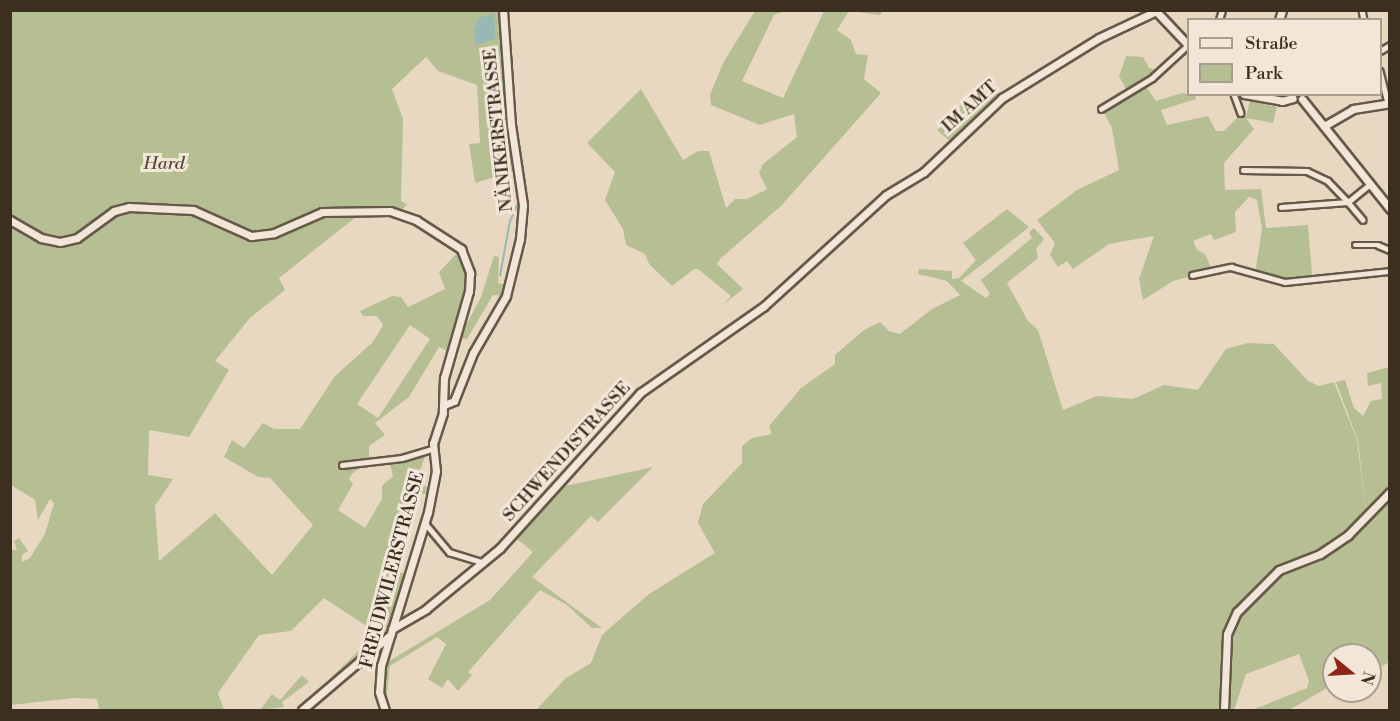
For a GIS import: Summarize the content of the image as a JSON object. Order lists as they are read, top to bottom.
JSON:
{
  "streets": {
    "street": [
      "IM AMT",
      "NÄNIKERSTRASSE",
      "SCHWENDISTRASSE",
      "FREUDWILERSTRASSE"
    ]
  },
  "crossings": [
    ["IM AMT", "SCHWENDISTRASSE"],
    ["NÄNIKERSTRASSE", "FREUDWILERSTRASSE"],
    ["SCHWENDISTRASSE", "FREUDWILERSTRASSE"]
  ],
  "parks": ["Hard"],
  "legend": ["Straße", "Park"],
  "north": "right"
}
